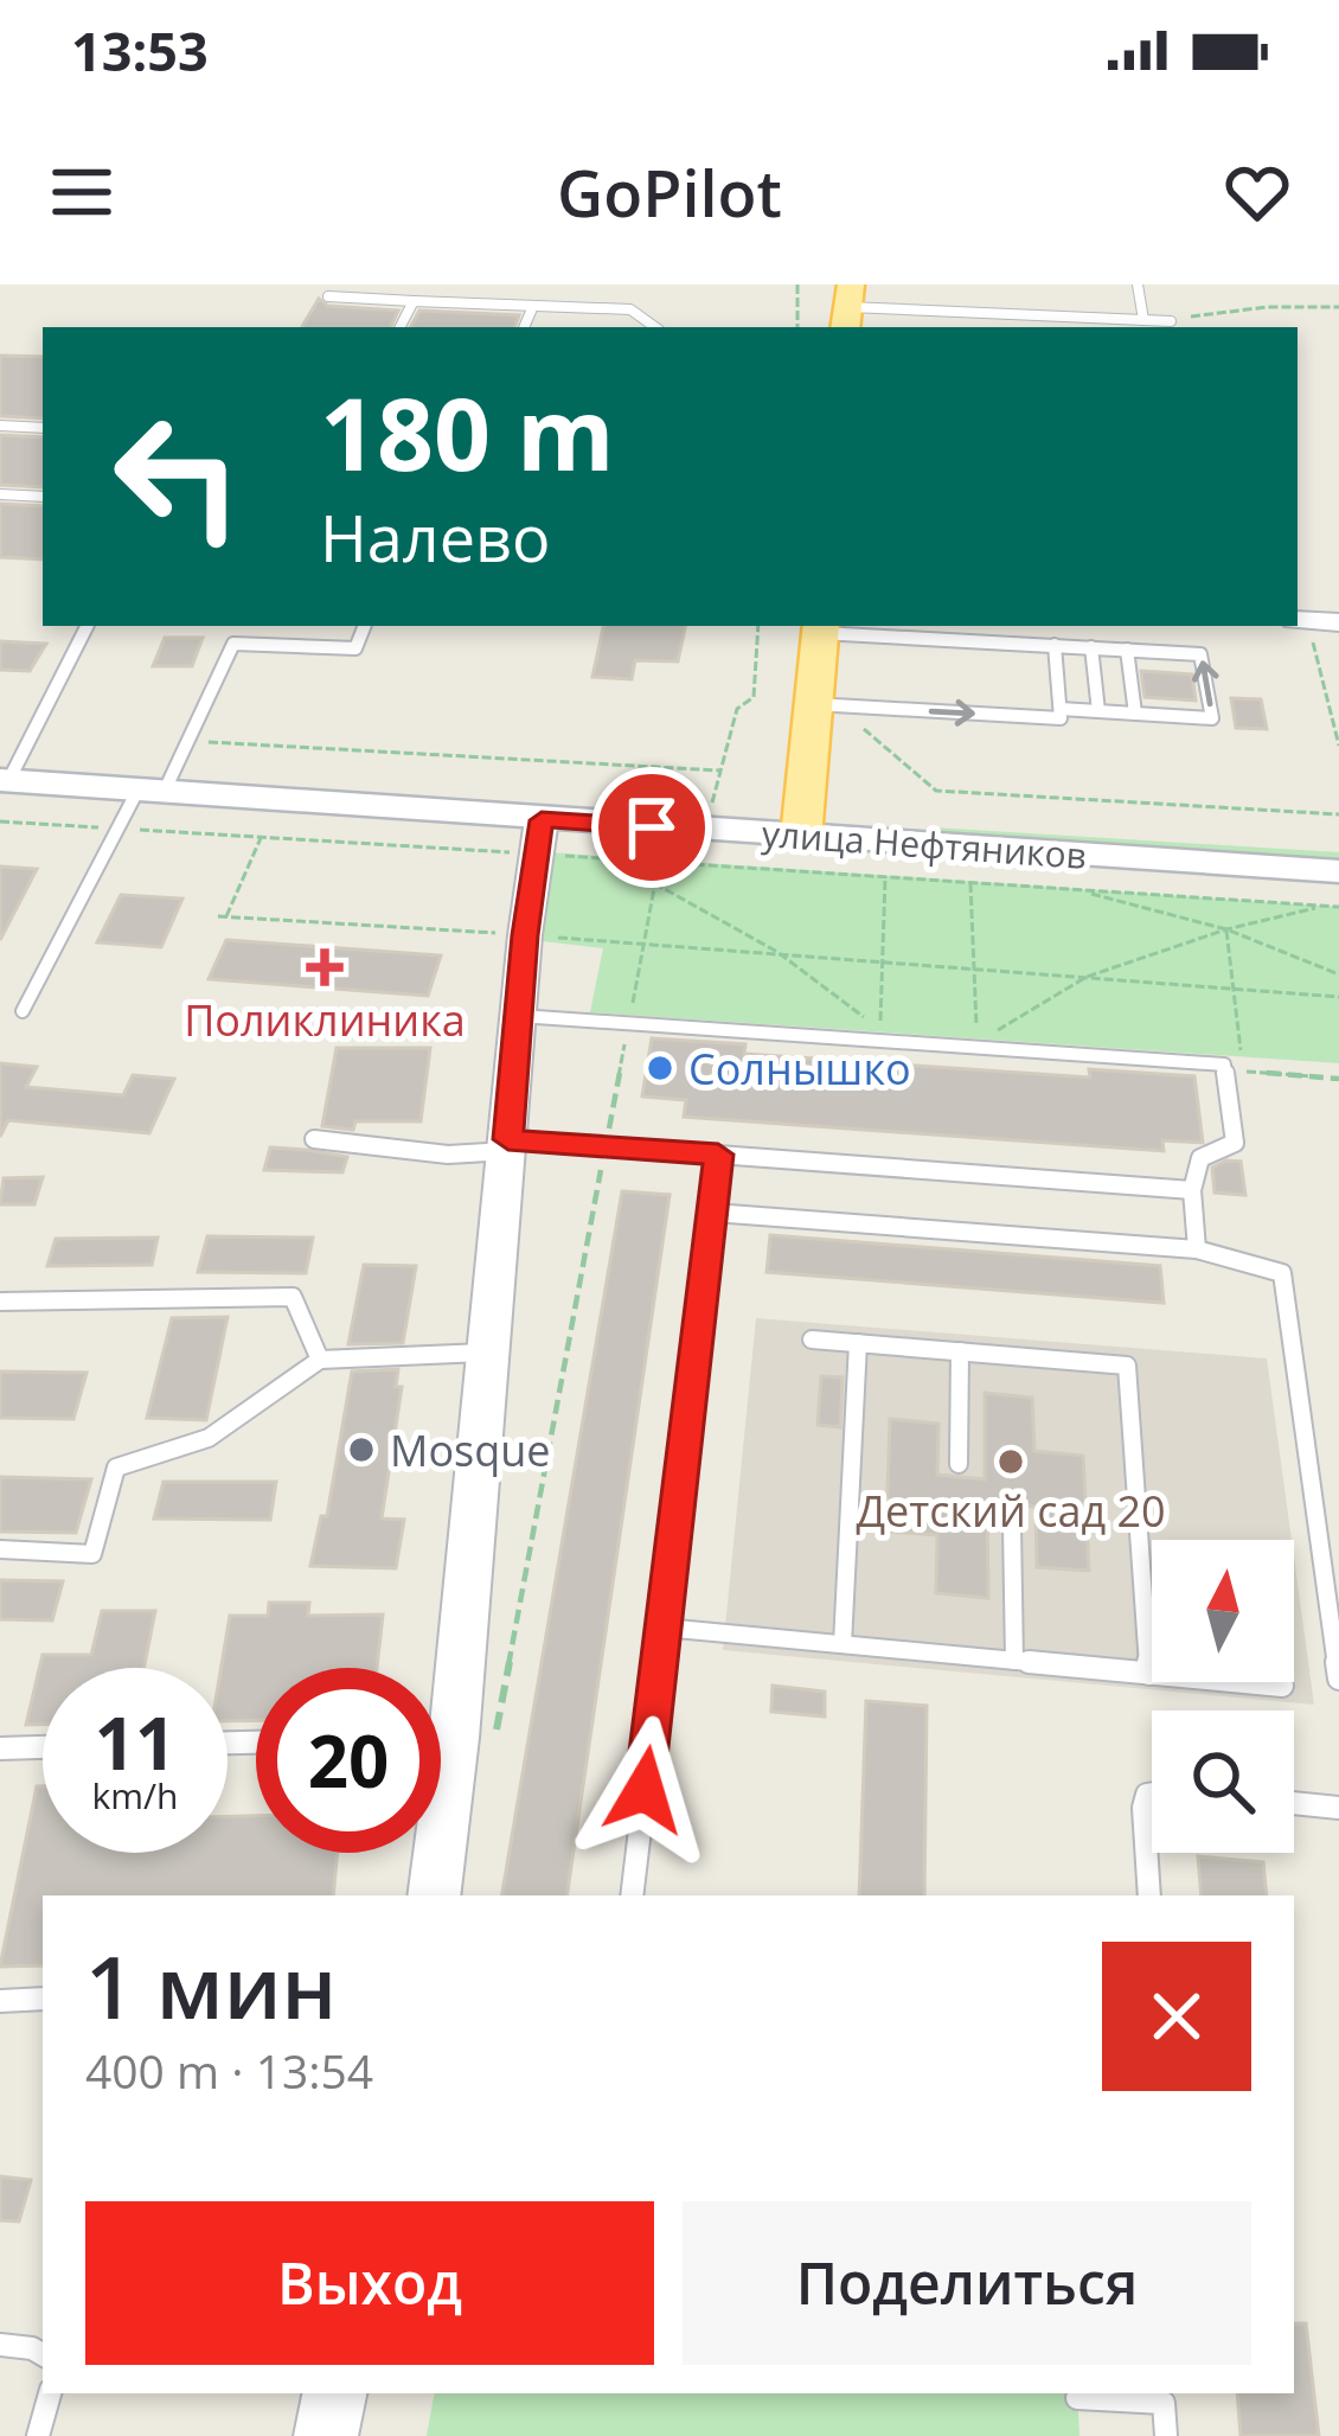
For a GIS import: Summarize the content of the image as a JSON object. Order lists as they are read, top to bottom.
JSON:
{
  "streets": {
    "main road": ["улица Нефтяников"]
  },
  "places": {
    "health": ["Поликлиника"],
    "other": ["Солнышко", "Mosque", "Детский сад 20"]
  },
  "north": "top",
  "page": {
    "status": "13:53",
    "header": "GoPilot",
    "turn": ["180 m", "Налево"],
    "speed": "11 km/h",
    "limit": "20",
    "heading": ["1 мин", "400 m · 13:54"],
    "buttons": ["Выход", "Поделиться"]
  }
}
